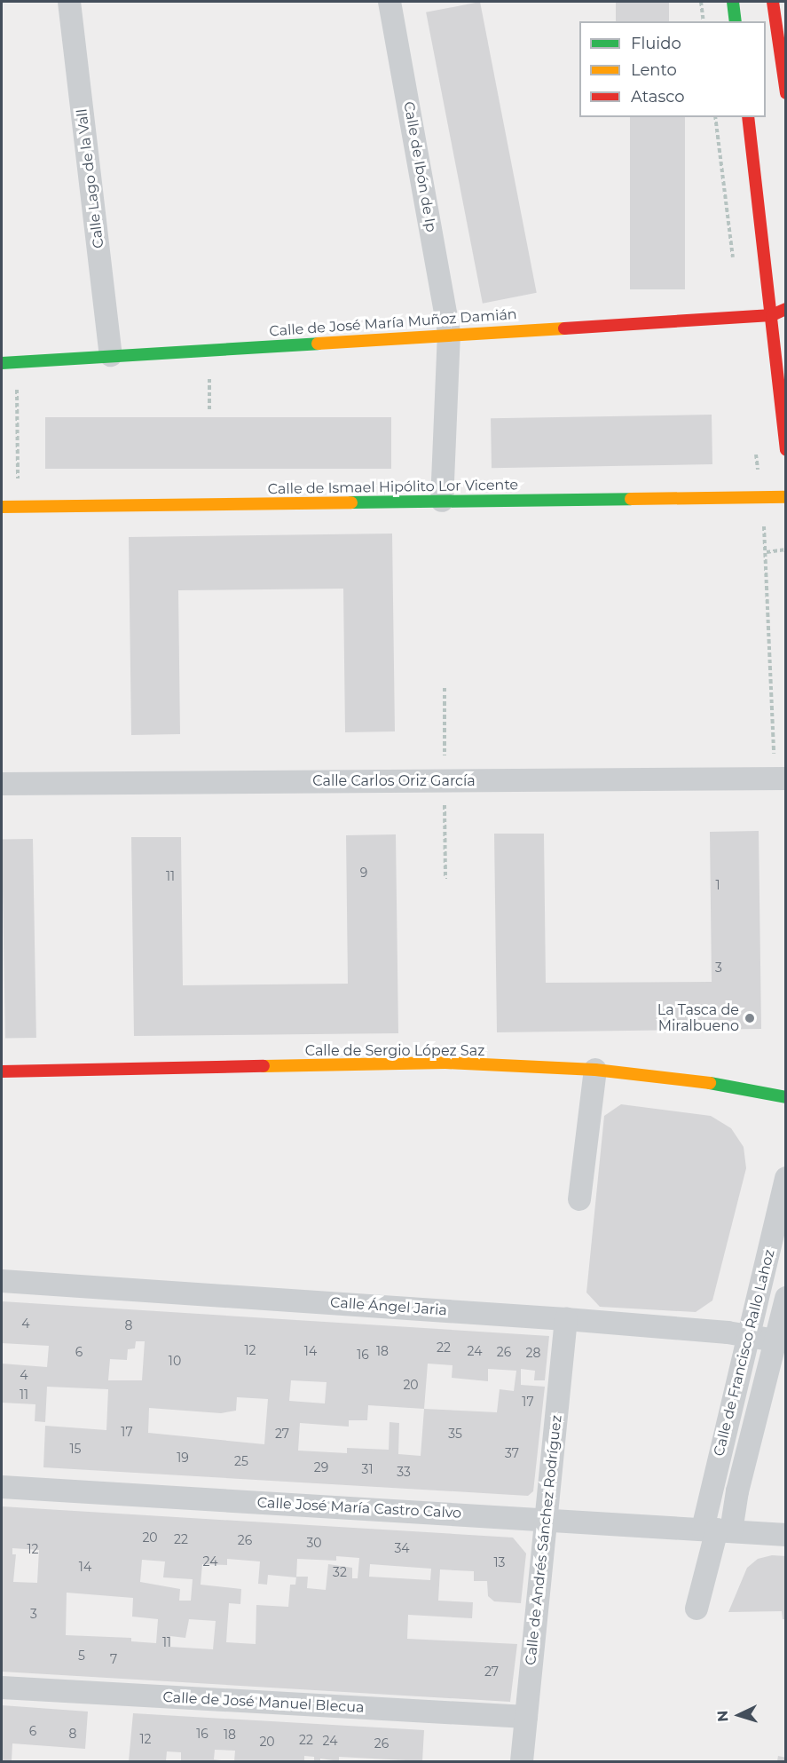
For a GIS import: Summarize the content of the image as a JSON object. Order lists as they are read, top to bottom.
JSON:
{
  "streets": {
    "street": [
      "Calle de Ibón de Ip",
      "Calle Lago de la Vall",
      "Calle de José María Muñoz Damián",
      "Calle de Ismael Hipólito Lor Vicente",
      "Calle Carlos Oriz García",
      "Calle de Sergio López Saz",
      "Calle Ángel Jaria",
      "Calle de Francisco Rallo Lahoz",
      "Calle José María Castro Calvo",
      "Calle de Andrés Sánchez Rodríguez",
      "Calle de José Manuel Blecua"
    ]
  },
  "crossings": [
    ["Calle de Ibón de Ip", "Calle de José María Muñoz Damián"],
    ["Calle de Ibón de Ip", "Calle de Ismael Hipólito Lor Vicente"],
    ["Calle Lago de la Vall", "Calle de José María Muñoz Damián"],
    ["Calle Ángel Jaria", "Calle de Francisco Rallo Lahoz"],
    ["Calle Ángel Jaria", "Calle de Andrés Sánchez Rodríguez"],
    ["Calle de Francisco Rallo Lahoz", "Calle José María Castro Calvo"],
    ["Calle José María Castro Calvo", "Calle de Andrés Sánchez Rodríguez"],
    ["Calle de Andrés Sánchez Rodríguez", "Calle de José Manuel Blecua"]
  ],
  "places": ["La Tasca de Miralbueno"],
  "house_numbers": [
    "9",
    "11",
    "1",
    "3",
    "4",
    "8",
    "22",
    "12",
    "14",
    "18",
    "24",
    "6",
    "26",
    "28",
    "16",
    "10",
    "4",
    "20",
    "11",
    "17",
    "17",
    "27",
    "35",
    "15",
    "37",
    "19",
    "25",
    "29",
    "31",
    "33",
    "20",
    "22",
    "26",
    "30",
    "34",
    "12",
    "24",
    "13",
    "14",
    "32",
    "3",
    "11",
    "5",
    "7",
    "27",
    "6",
    "8",
    "16",
    "18",
    "12",
    "22",
    "24",
    "20",
    "26"
  ],
  "legend": ["Fluido", "Lento", "Atasco"],
  "north": "left"
}
